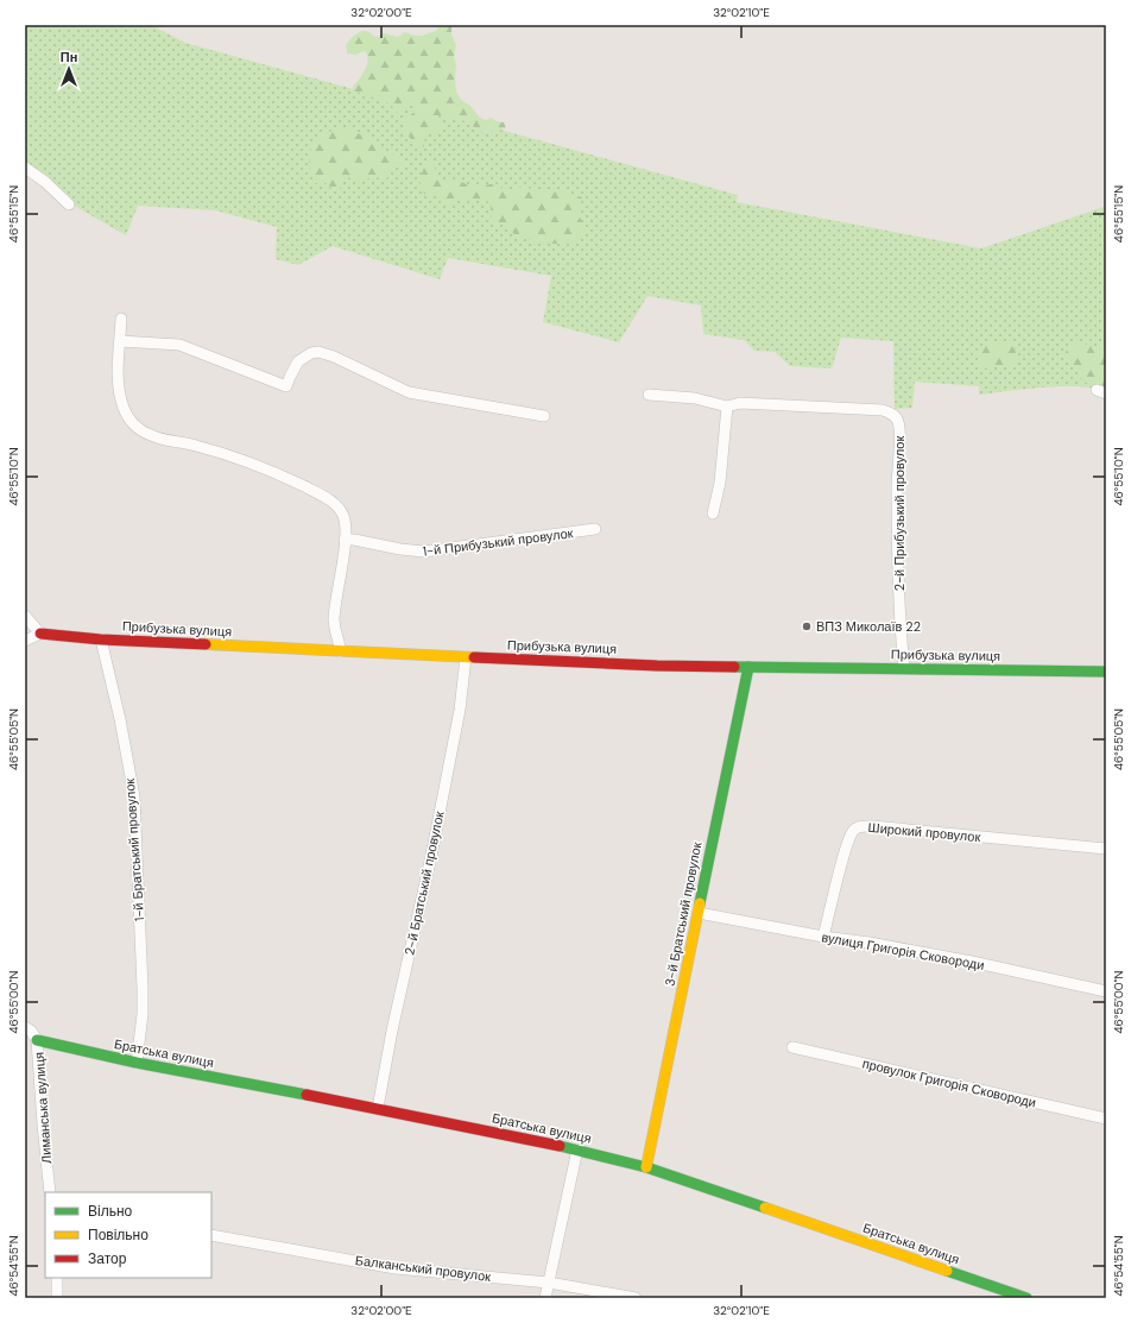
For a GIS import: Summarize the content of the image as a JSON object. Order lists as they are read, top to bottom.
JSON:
{
  "streets": {
    "street": [
      "2-й Прибузький провулок",
      "1-й Прибузький провулок",
      "Прибузька вулиця",
      "Широкий провулок",
      "1-й Братський провулок",
      "2-й Братський провулок",
      "3-й Братський провулок",
      "вулиця Григорія Сковороди",
      "Братська вулиця",
      "провулок Григорія Сковороди",
      "Лиманська вулиця",
      "Балканський провулок"
    ]
  },
  "crossings": [
    ["2-й Прибузький провулок", "Прибузька вулиця"],
    ["Прибузька вулиця", "1-й Братський провулок"],
    ["Прибузька вулиця", "2-й Братський провулок"],
    ["Прибузька вулиця", "3-й Братський провулок"],
    ["Широкий провулок", "вулиця Григорія Сковороди"],
    ["1-й Братський провулок", "Братська вулиця"],
    ["2-й Братський провулок", "Братська вулиця"],
    ["3-й Братський провулок", "вулиця Григорія Сковороди"],
    ["3-й Братський провулок", "Братська вулиця"],
    ["Братська вулиця", "Лиманська вулиця"]
  ],
  "places": ["ВПЗ Миколаїв 22"],
  "legend": ["Вільно", "Повільно", "Затор"],
  "north": "top",
  "coordinates": [
    "32°02'00\"E",
    "32°02'10\"E",
    "46°55'15\"N",
    "46°55'10\"N",
    "46°55'05\"N",
    "46°55'00\"N",
    "46°54'55\"N"
  ]
}
